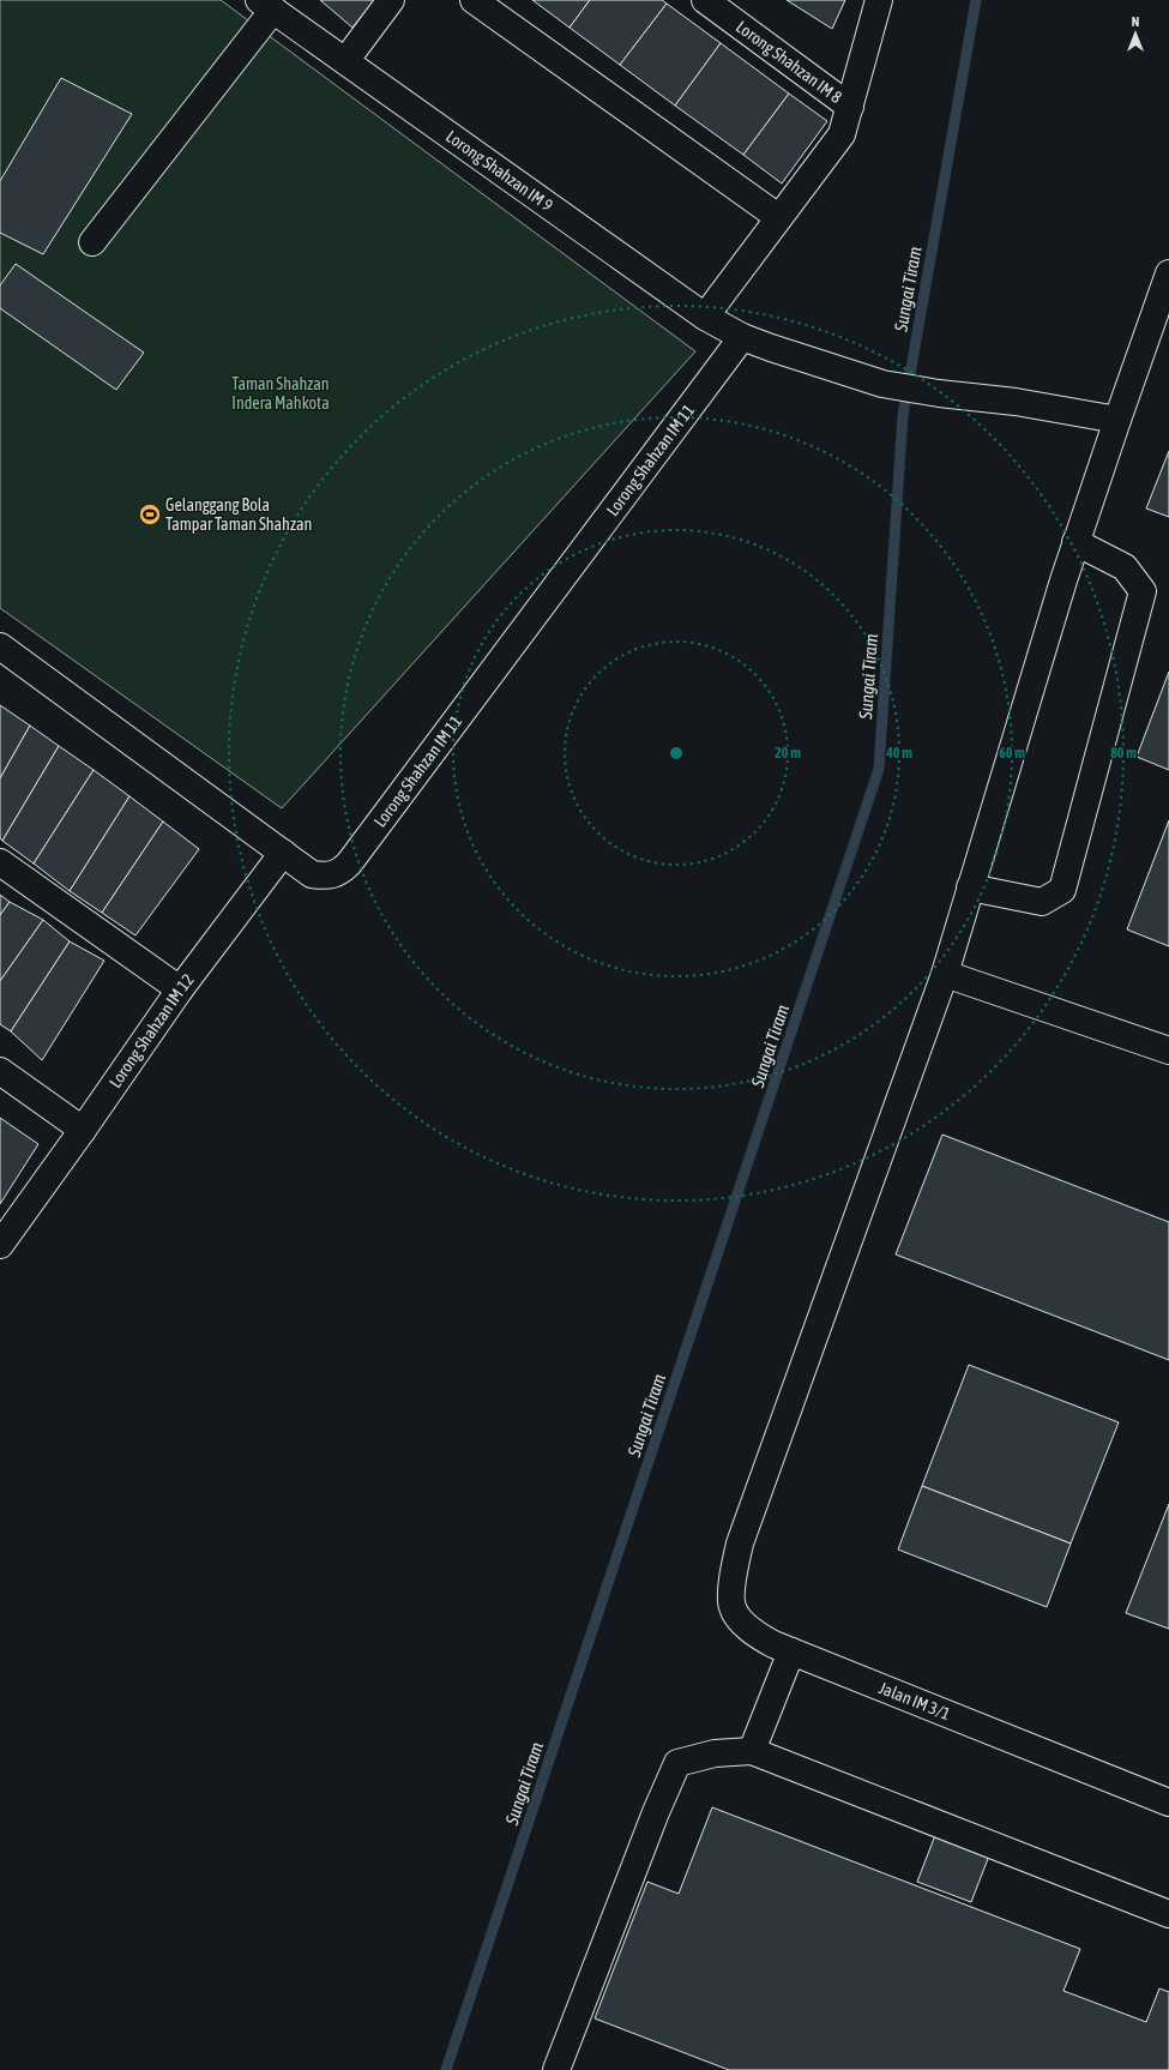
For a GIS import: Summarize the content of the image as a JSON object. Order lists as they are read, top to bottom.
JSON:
{
  "streets": {
    "street": [
      "Lorong Shahzan IM 8",
      "Lorong Shahzan IM 9",
      "Lorong Shahzan IM 11",
      "Lorong Shahzan IM 12",
      "Jalan IM 3/1"
    ]
  },
  "crossings": [
    ["Lorong Shahzan IM 9", "Lorong Shahzan IM 11"],
    ["Lorong Shahzan IM 9", "Jalan IM 3/1"],
    ["Lorong Shahzan IM 11", "Lorong Shahzan IM 12"]
  ],
  "water": ["Sungai Tiram"],
  "parks": ["Taman Shahzan Indera Mahkota"],
  "places": {
    "sports": ["Gelanggang Bola Tampar Taman Shahzan"]
  },
  "north": "top",
  "rings": [
    "20 m",
    "40 m",
    "60 m",
    "80 m"
  ]
}
